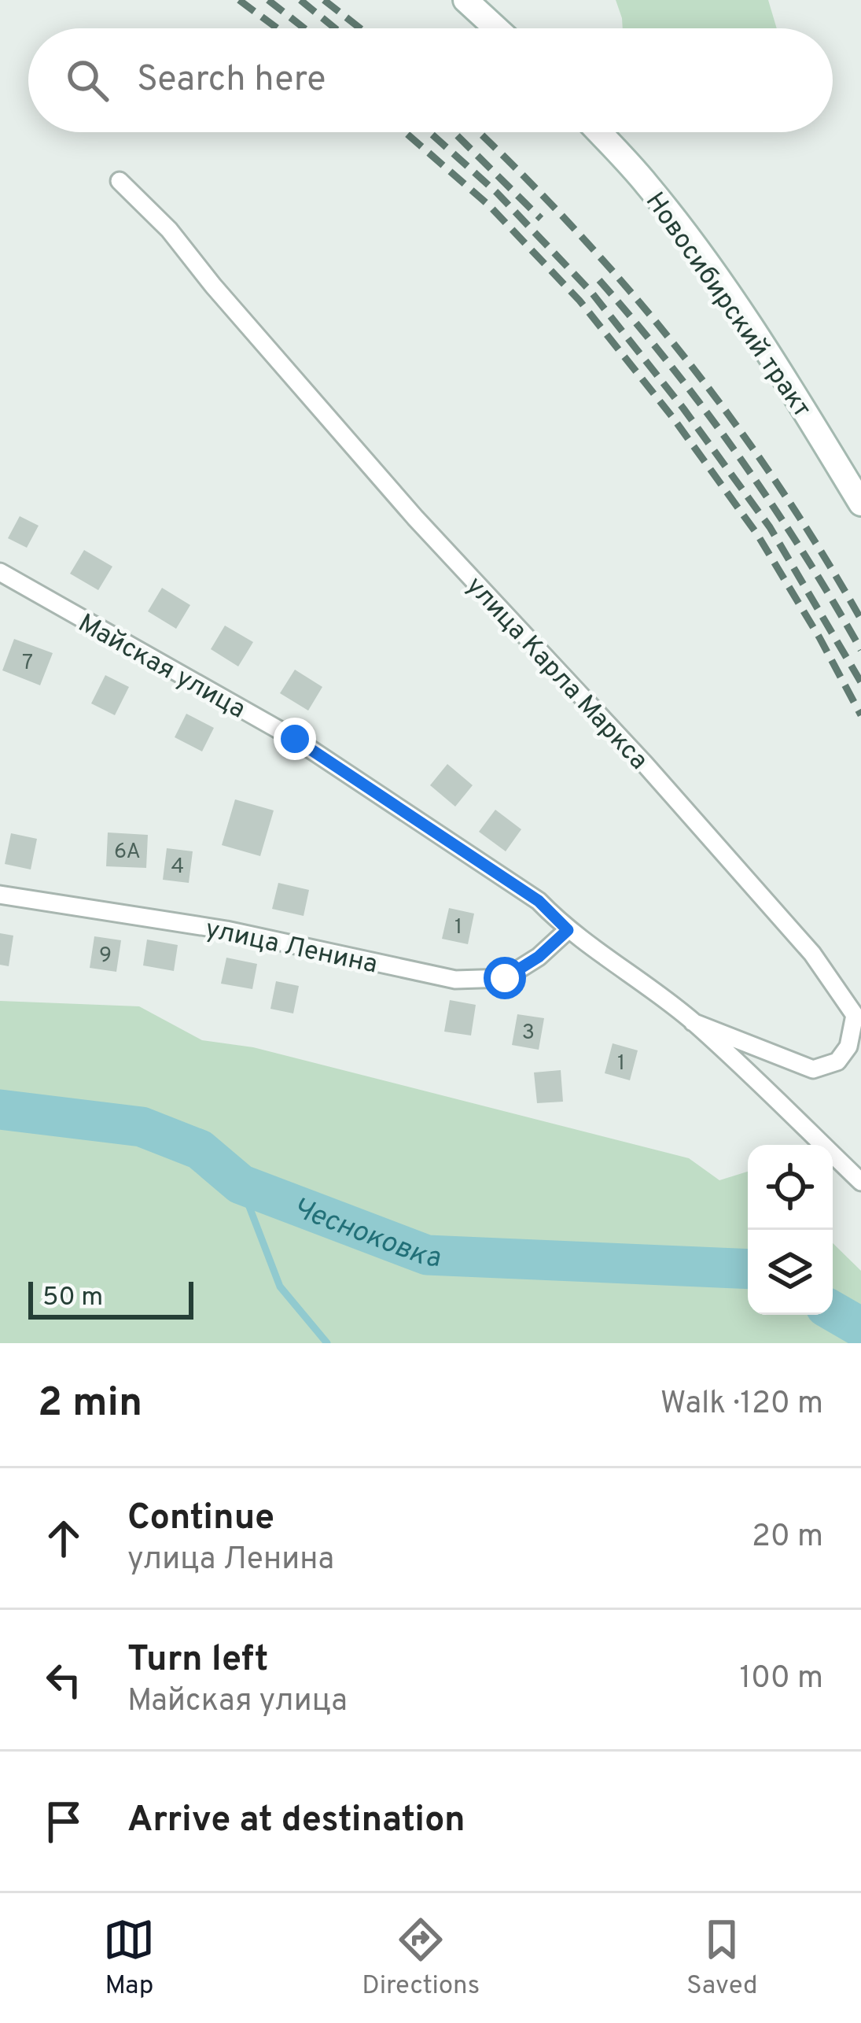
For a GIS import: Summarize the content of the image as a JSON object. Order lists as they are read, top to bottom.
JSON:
{
  "streets": {
    "main road": ["Новосибирский тракт"],
    "street": ["Майская улица", "улица Карла Маркса", "улица Ленина"]
  },
  "crossings": [
    ["Майская улица", "улица Карла Маркса"],
    ["Майская улица", "улица Ленина"]
  ],
  "water": ["Чесноковка"],
  "house_numbers": [
    "7",
    "6А",
    "4",
    "1",
    "9",
    "3",
    "1"
  ],
  "scale_bar": "50 m",
  "page": {
    "search": "Search here",
    "scale": "50 m",
    "heading": ["2 min", "Walk · 120 m"],
    "list": [
      ["Continue", "улица Ленина", "20 m"],
      ["Turn left", "Майская улица", "100 m"],
      "Arrive at destination"
    ],
    "nav": ["Map", "Directions", "Saved"]
  }
}
